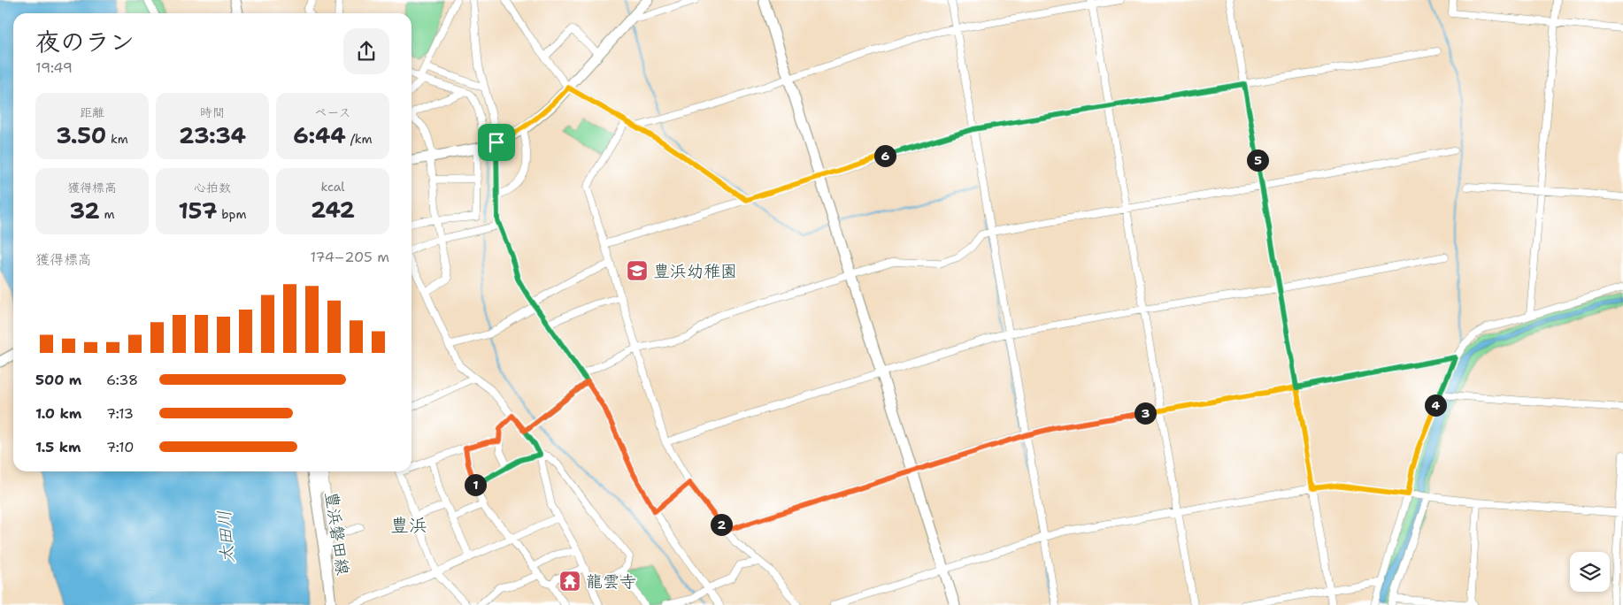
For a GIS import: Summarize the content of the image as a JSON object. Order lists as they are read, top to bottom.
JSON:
{
  "streets": {
    "street": ["豊浜磐田線"]
  },
  "districts": ["豊浜"],
  "water": ["太田川"],
  "places": {
    "school or university": ["豊浜幼稚園"],
    "temple": ["龍雲寺"]
  },
  "page": {
    "heading": ["夜のラン", "19:49"],
    "stats": [
      ["距離", "3.50 km"],
      ["時間", "23:34"],
      ["ペース", "6:44 /km"],
      ["獲得標高", "32 m"],
      ["心拍数", "157 bpm"],
      ["kcal", "242"]
    ],
    "pins": [
      "6",
      "5",
      "4",
      "3",
      "1",
      "2"
    ],
    "chart": ["獲得標高", "174–205 m"],
    "list": [
      {
        "name": "500 m",
        "note": "6:38"
      },
      {
        "name": "1.0 km",
        "note": "7:13"
      },
      {
        "name": "1.5 km",
        "note": "7:10"
      }
    ]
  }
}
